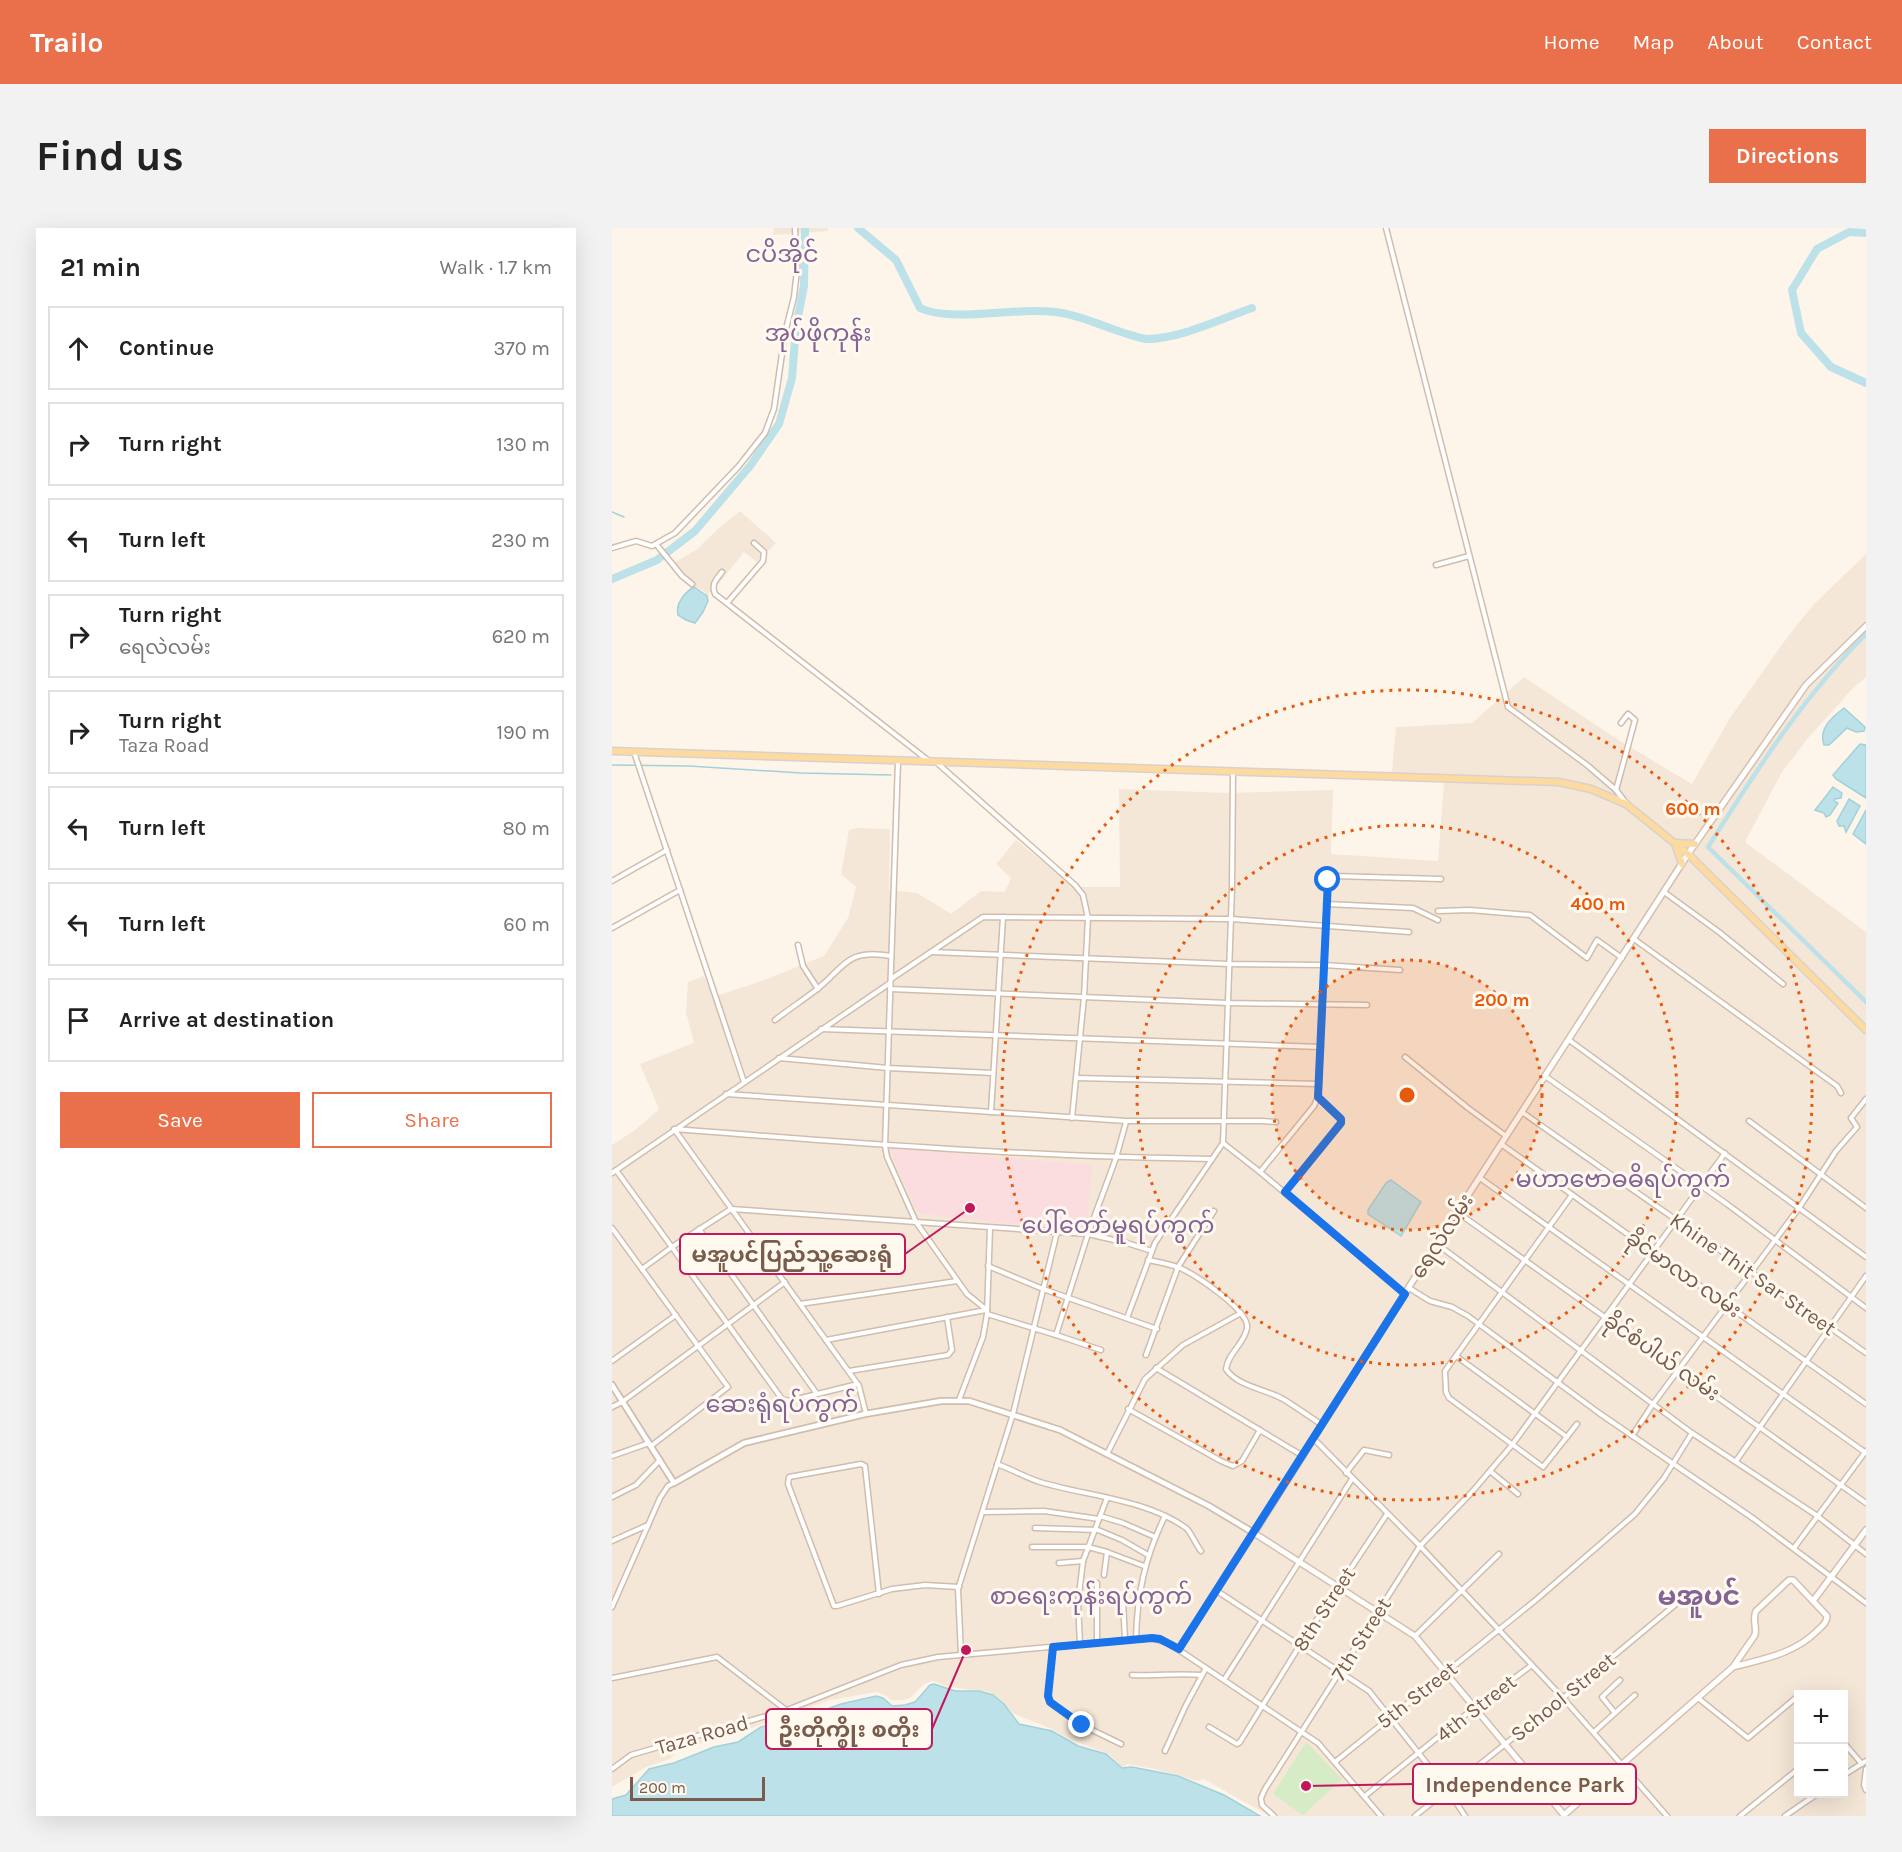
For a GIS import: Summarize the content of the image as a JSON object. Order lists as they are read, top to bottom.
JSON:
{
  "streets": {
    "main road": ["ရေလဲလမ်း"],
    "street": [
      "ခိုင်မာလာ လမ်း",
      "Khine Thit Sar Street",
      "ခိုင်စံပါယ် လမ်း",
      "8th Street",
      "7th Street",
      "5th Street",
      "School Street",
      "4th Street",
      "Taza Road"
    ]
  },
  "crossings": [
    ["ရေလဲလမ်း", "ခိုင်မာလာ လမ်း"],
    ["ရေလဲလမ်း", "Khine Thit Sar Street"],
    ["ရေလဲလမ်း", "ခိုင်စံပါယ် လမ်း"],
    ["ရေလဲလမ်း", "Taza Road"],
    ["ခိုင်မာလာ လမ်း", "7th Street"],
    ["Khine Thit Sar Street", "7th Street"],
    ["ခိုင်စံပါယ် လမ်း", "7th Street"],
    ["8th Street", "Taza Road"],
    ["7th Street", "Taza Road"],
    ["5th Street", "Taza Road"],
    ["4th Street", "Taza Road"]
  ],
  "districts": [
    "ငပိအိုင်",
    "အုပ်ဖိုကုန်း",
    "မဟာဗောဓဓိရပ်ကွက်",
    "ပေါ်တော်မူရပ်ကွက်",
    "ဆေးရုံရပ်ကွက်",
    "စာရေးကုန်းရပ်ကွက်",
    "မအူပင်"
  ],
  "places": ["မအူပင်ပြည်သူ့ဆေးရုံ", "ဦးတိုက္စိုး စတိုး", "Independence Park"],
  "scale_bar": "200 m",
  "page": {
    "header": "Trailo",
    "nav": [
      "Home",
      "Map",
      "About",
      "Contact"
    ],
    "buttons": [
      "Directions",
      ["Save", "Share"]
    ],
    "title": "Find us",
    "heading": ["21 min", "Walk · 1.7 km"],
    "list": [
      ["Continue", "370 m"],
      ["Turn right", "130 m"],
      ["Turn left", "230 m"],
      ["Turn right", "ရေလဲလမ်း", "620 m"],
      ["Turn right", "Taza Road", "190 m"],
      ["Turn left", "80 m"],
      ["Turn left", "60 m"],
      "Arrive at destination"
    ],
    "map_buttons": ["+", "−"],
    "scale": "200 m"
  },
  "rings": ["600 m", "400 m", "200 m"]
}
